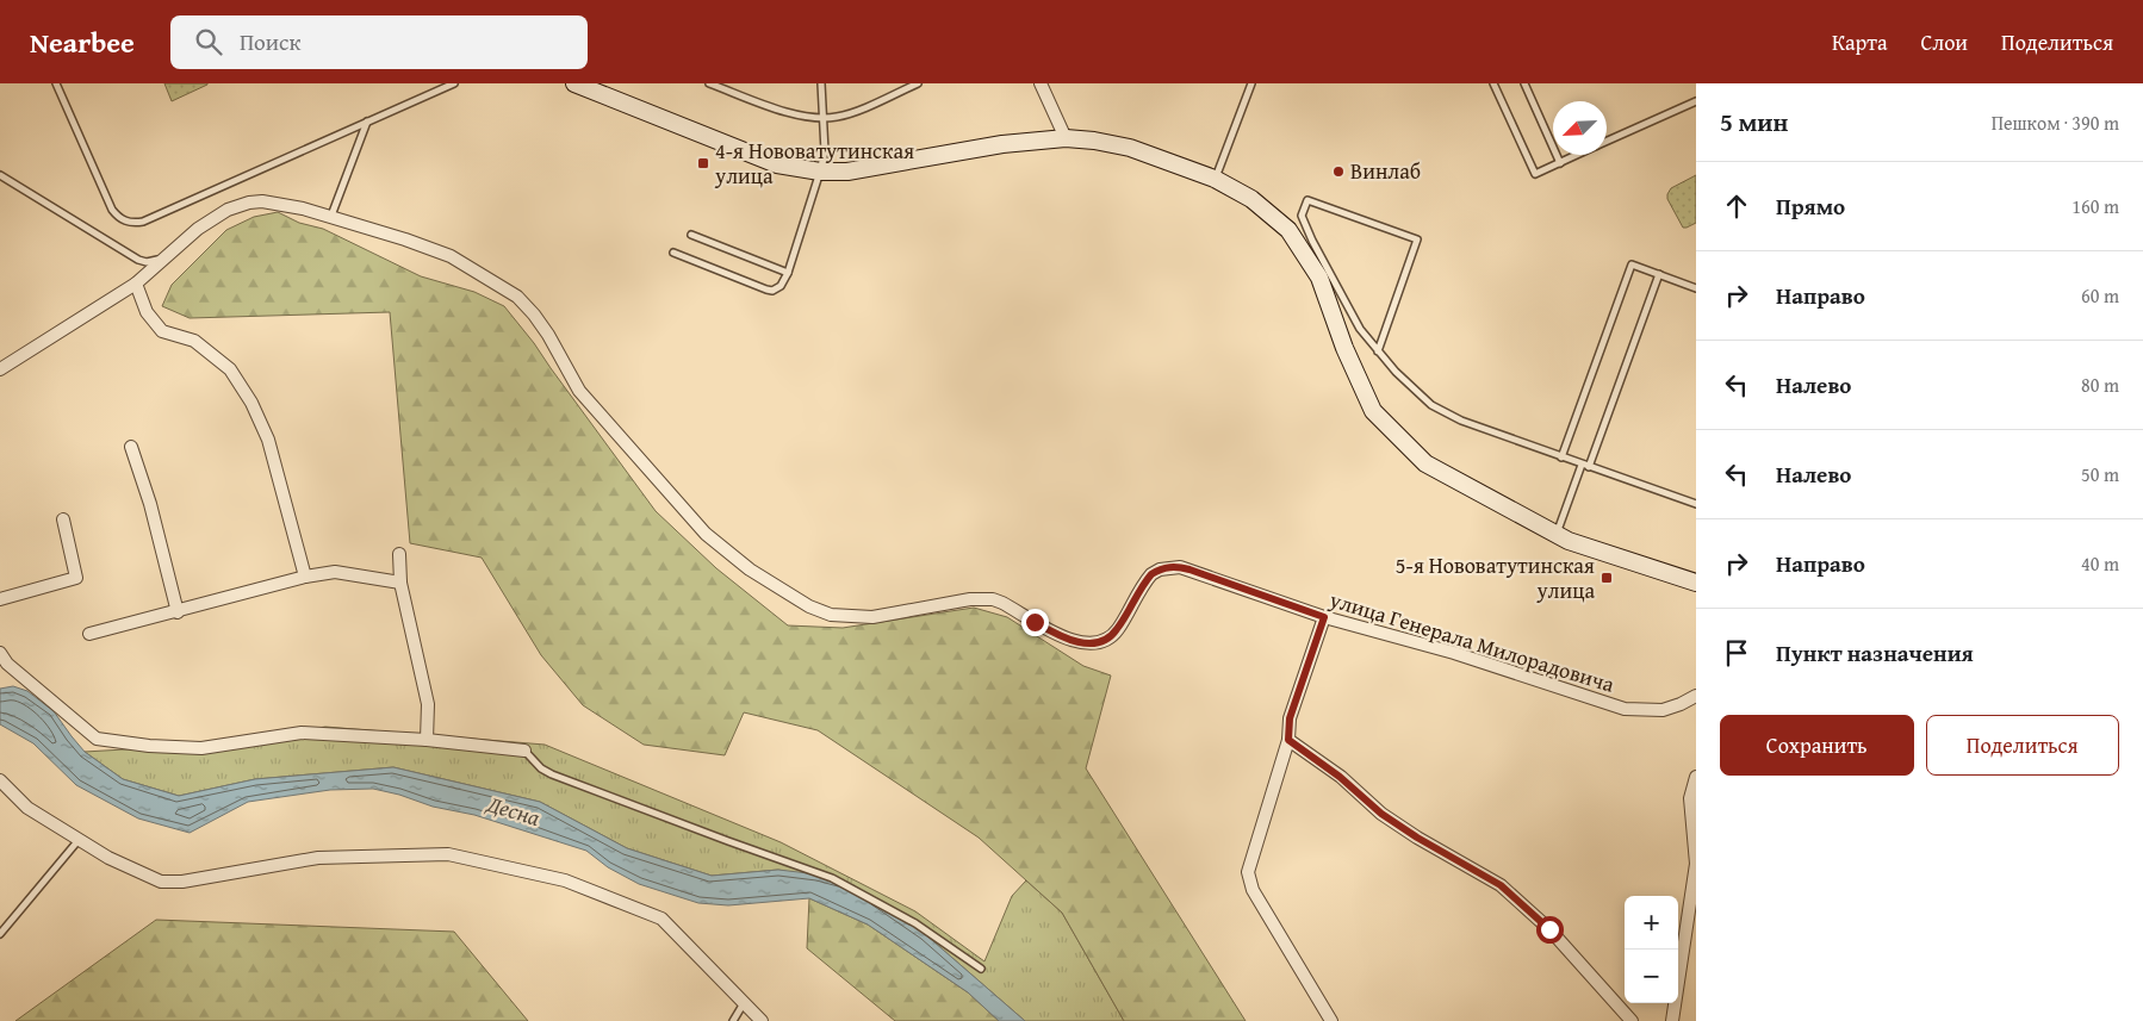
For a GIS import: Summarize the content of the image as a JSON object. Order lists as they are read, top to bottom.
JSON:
{
  "streets": {
    "street": ["улица Генерала Милорадовича"]
  },
  "water": ["Десна"],
  "places": {
    "transit": ["4-я Нововатутинская улица", "5-я Нововатутинская улица"],
    "other": ["Винлаб"]
  },
  "north": "bottom left",
  "page": {
    "header": "Nearbee",
    "search": "Поиск",
    "nav": ["Карта", "Слои", "Поделиться"],
    "heading": ["5 мин", "Пешком · 390 m"],
    "list": [
      ["Прямо", "160 m"],
      ["Направо", "60 m"],
      ["Налево", "80 m"],
      ["Налево", "50 m"],
      ["Направо", "40 m"],
      "Пункт назначения"
    ],
    "buttons": ["Сохранить", "Поделиться"],
    "map_buttons": ["+", "−"]
  }
}
